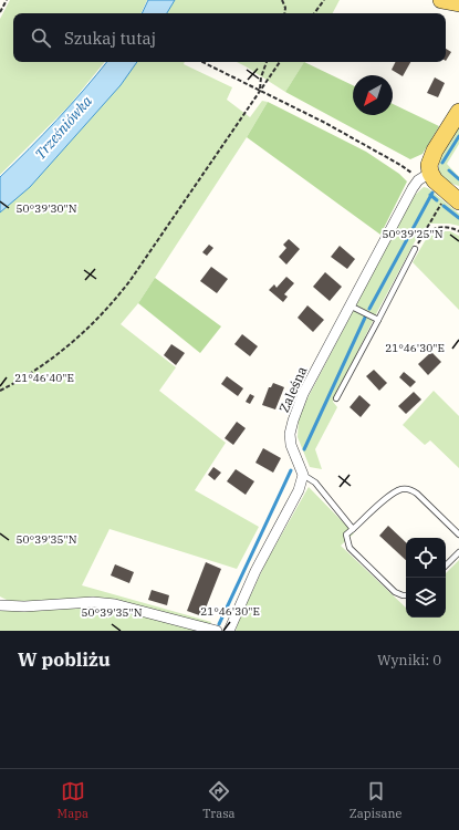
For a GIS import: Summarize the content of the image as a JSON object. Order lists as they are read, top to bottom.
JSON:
{
  "streets": {
    "street": ["Zaleśna"]
  },
  "water": ["Trześniówka"],
  "north": "bottom left",
  "page": {
    "search": "Szukaj tutaj",
    "heading": ["W pobliżu", "Wyniki: 0"],
    "nav": ["Mapa", "Trasa", "Zapisane"]
  },
  "coordinates": [
    "50°39'30\"N",
    "50°39'25\"N",
    "21°46'30\"E",
    "21°46'40\"E",
    "50°39'35\"N"
  ]
}
